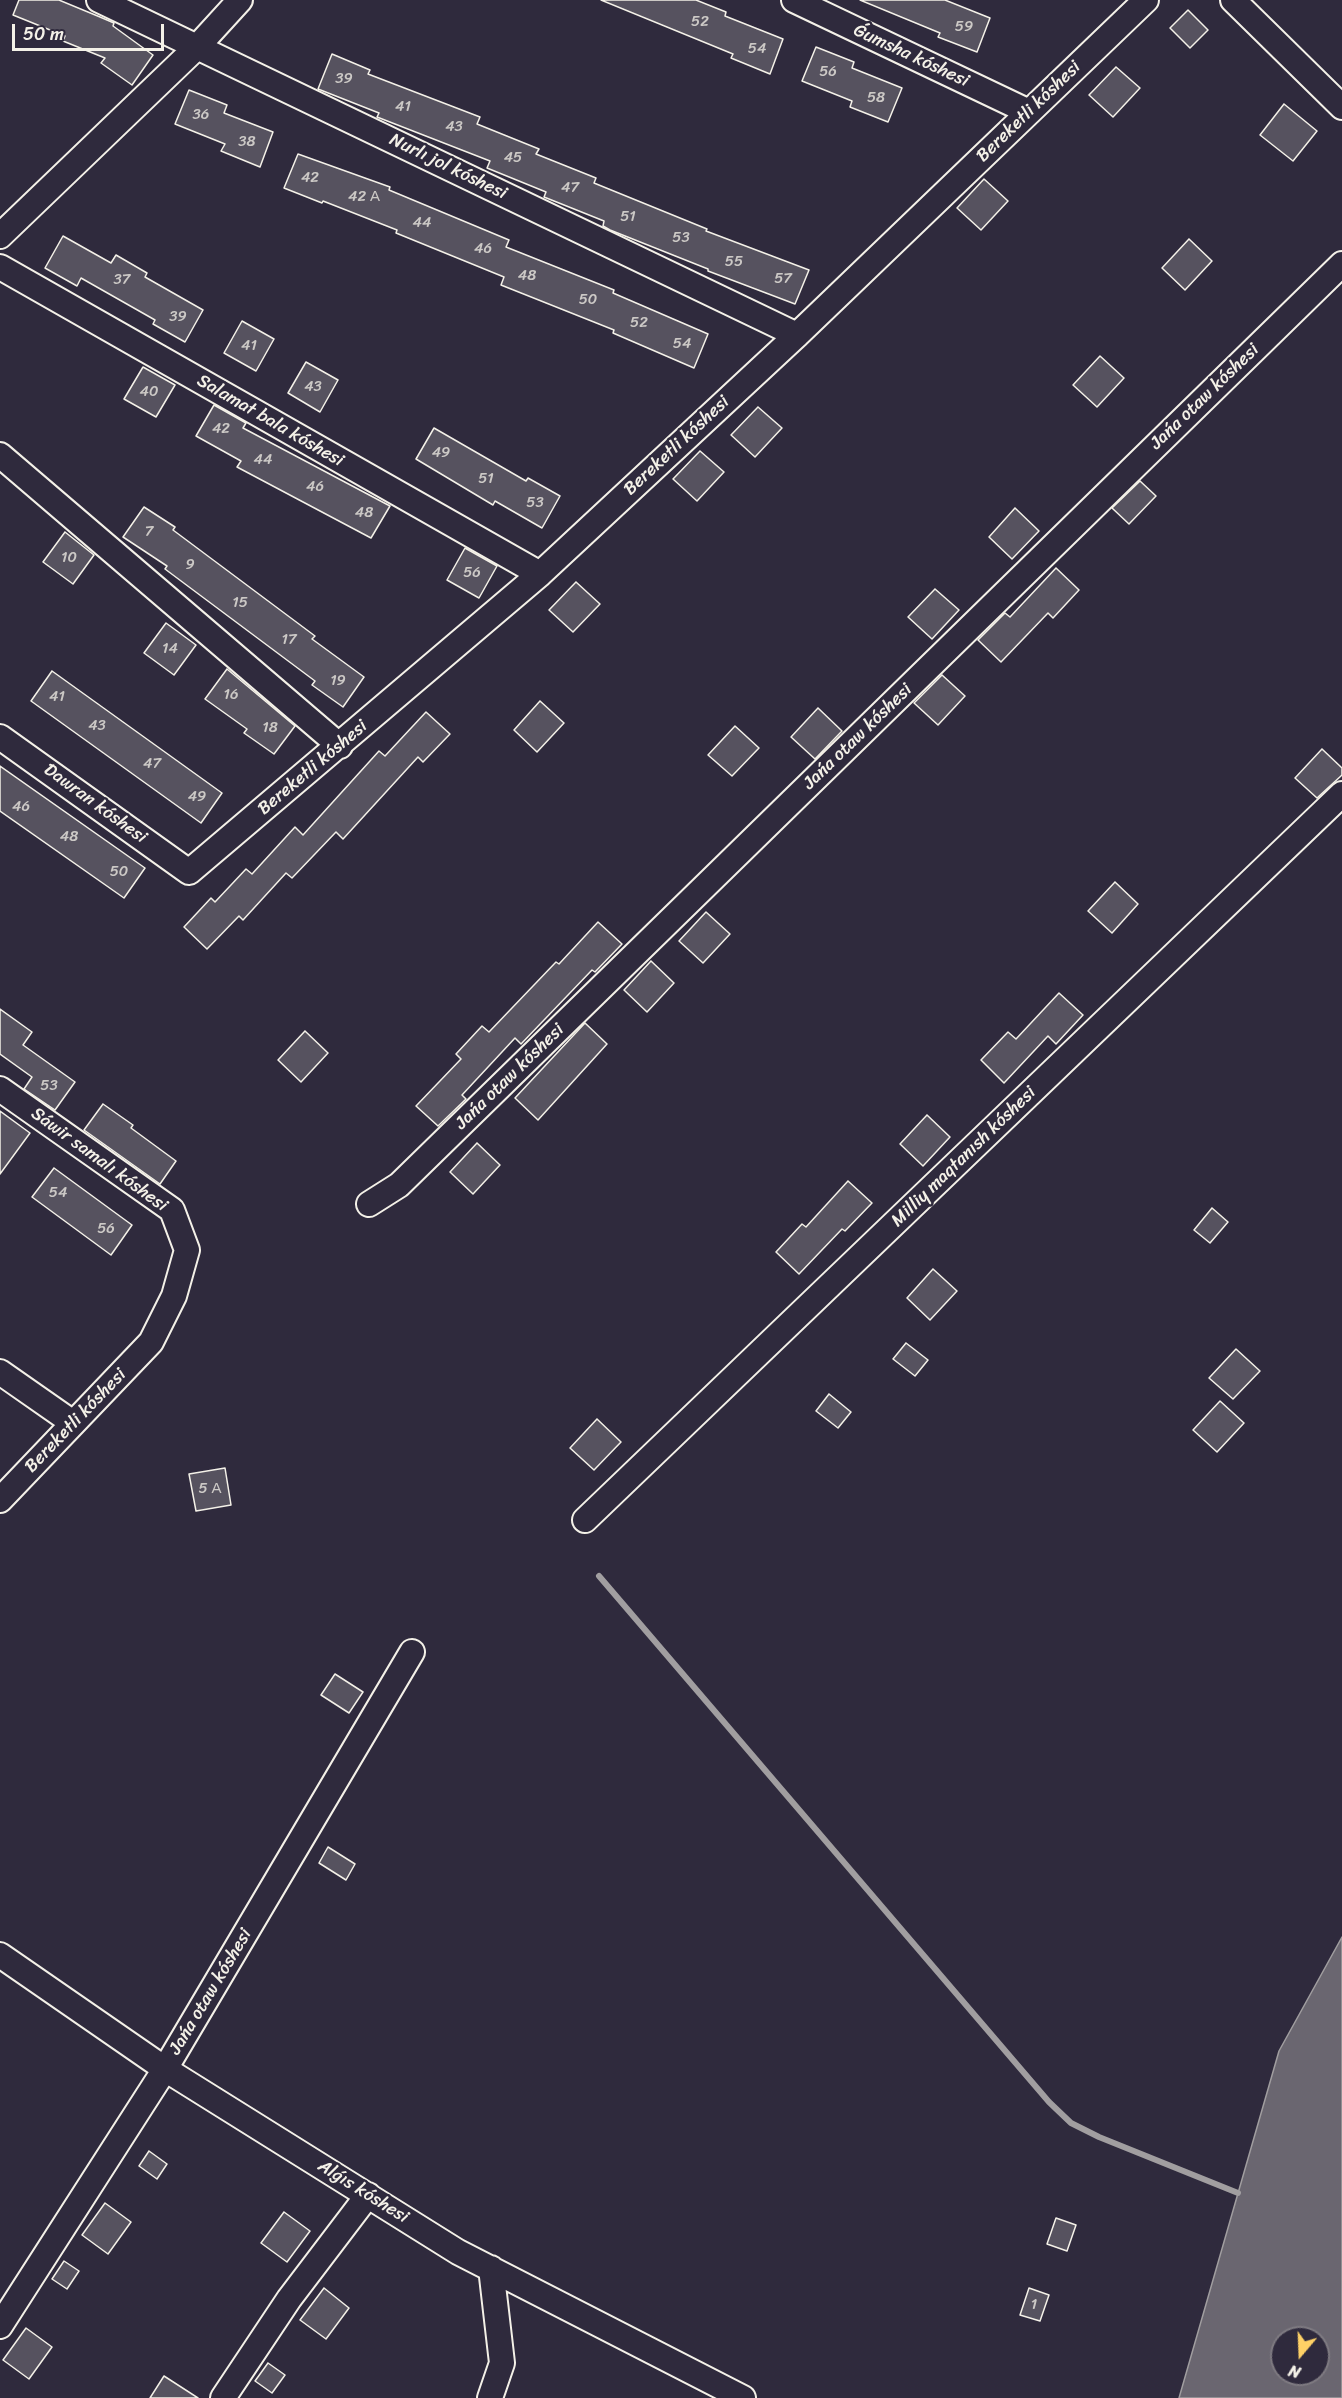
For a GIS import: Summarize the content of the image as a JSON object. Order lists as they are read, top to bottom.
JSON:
{
  "streets": {
    "street": [
      "Ǵumsha kóshesi",
      "Bereketli kóshesi",
      "Nurlı jol kóshesi",
      "Jańa otaw kóshesi",
      "Salamat bala kóshesi",
      "Dawran kóshesi",
      "Milliy maqtanısh kóshesi",
      "Sáwir samalı kóshesi",
      "Alǵıs kóshesi"
    ]
  },
  "crossings": [
    ["Ǵumsha kóshesi", "Bereketli kóshesi"],
    ["Bereketli kóshesi", "Nurlı jol kóshesi"],
    ["Bereketli kóshesi", "Salamat bala kóshesi"],
    ["Bereketli kóshesi", "Dawran kóshesi"],
    ["Bereketli kóshesi", "Sáwir samalı kóshesi"],
    ["Jańa otaw kóshesi", "Alǵıs kóshesi"]
  ],
  "house_numbers": [
    "52",
    "59",
    "54",
    "56",
    "39",
    "58",
    "41",
    "36",
    "43",
    "38",
    "45",
    "42",
    "47",
    "42 А",
    "51",
    "44",
    "53",
    "46",
    "55",
    "48",
    "57",
    "37",
    "50",
    "39",
    "52",
    "54",
    "41",
    "43",
    "40",
    "42",
    "49",
    "44",
    "51",
    "46",
    "53",
    "48",
    "7",
    "10",
    "9",
    "56",
    "15",
    "17",
    "14",
    "19",
    "16",
    "41",
    "43",
    "18",
    "47",
    "49",
    "46",
    "48",
    "50",
    "53",
    "54",
    "56",
    "5 А",
    "1"
  ],
  "scale_bar": "50 m",
  "north": "bottom"
}
